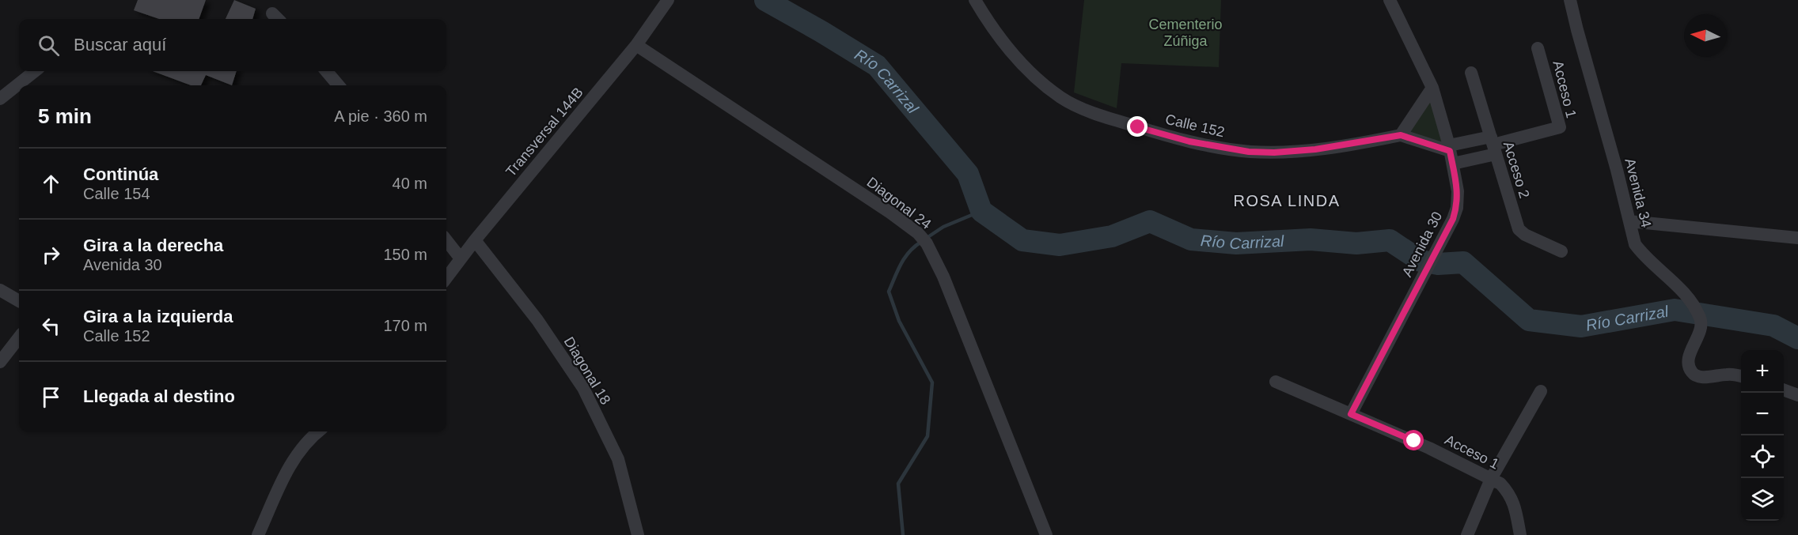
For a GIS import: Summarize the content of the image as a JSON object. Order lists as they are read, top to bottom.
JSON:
{
  "streets": {
    "street": [
      "Acceso 1",
      "Calle 152",
      "Transversal 144B",
      "Acceso 2",
      "Avenida 34",
      "Diagonal 24",
      "Avenida 30",
      "Diagonal 18"
    ]
  },
  "crossings": [
    ["Acceso 1", "Calle 152"],
    ["Acceso 1", "Acceso 2"],
    ["Acceso 1", "Avenida 30"],
    ["Calle 152", "Avenida 30"],
    ["Transversal 144B", "Diagonal 24"],
    ["Transversal 144B", "Diagonal 18"]
  ],
  "districts": ["ROSA LINDA"],
  "water": ["Río Carrizal"],
  "parks": ["Cementerio Zúñiga"],
  "north": "left",
  "page": {
    "search": "Buscar aquí",
    "heading": ["5 min", "A pie · 360 m"],
    "list": [
      ["Continúa", "Calle 154", "40 m"],
      ["Gira a la derecha", "Avenida 30", "150 m"],
      ["Gira a la izquierda", "Calle 152", "170 m"],
      "Llegada al destino"
    ],
    "map_buttons": ["+", "−"]
  }
}
